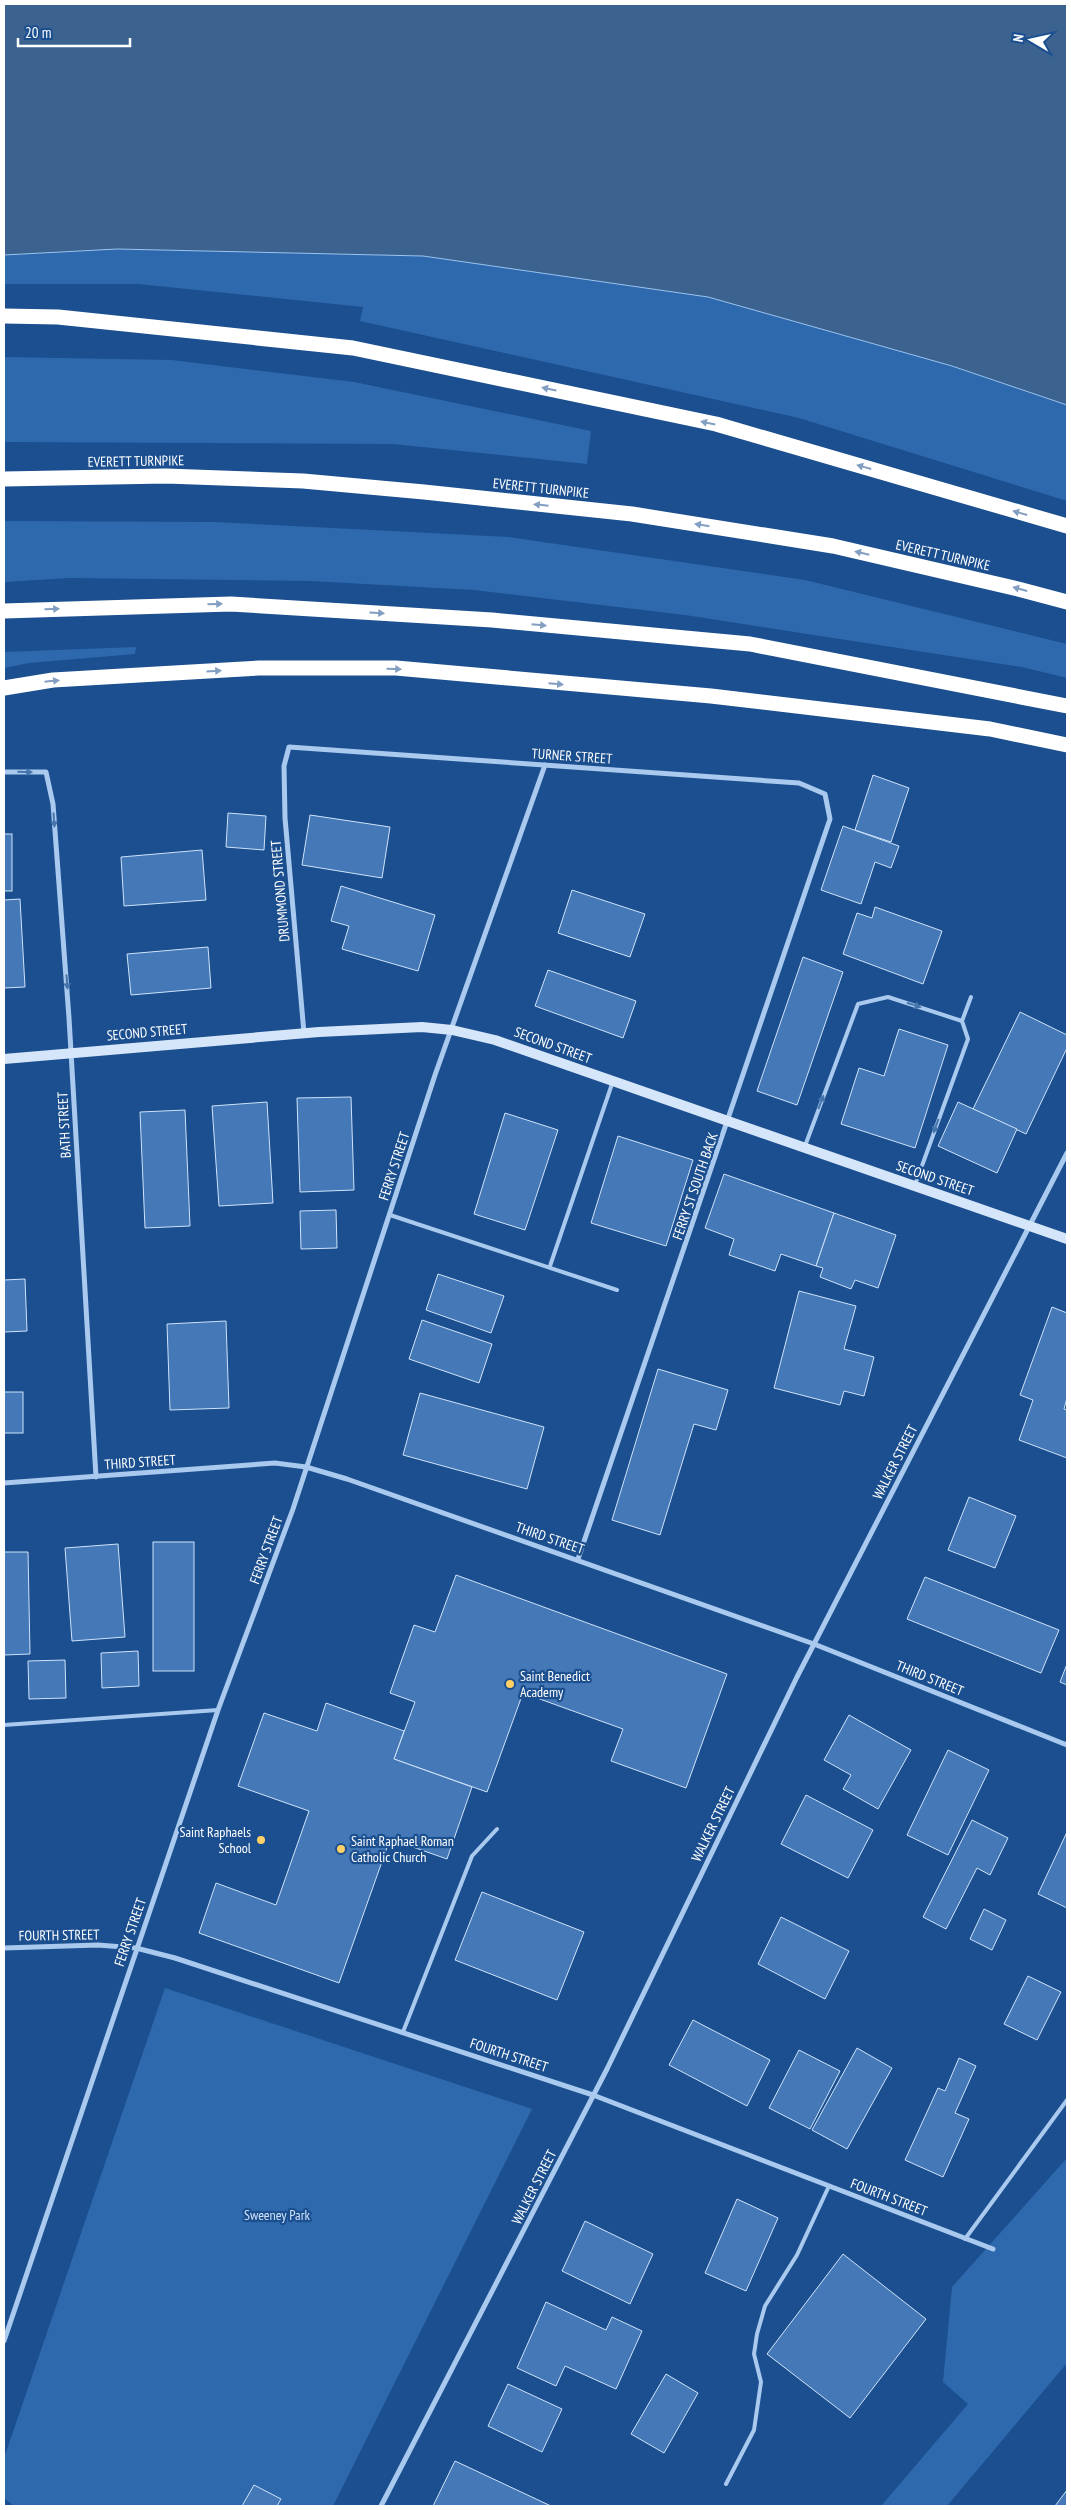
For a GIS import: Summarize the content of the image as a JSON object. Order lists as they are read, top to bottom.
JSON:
{
  "streets": {
    "highway": ["EVERETT TURNPIKE"],
    "main road": ["SECOND STREET"],
    "street": [
      "TURNER STREET",
      "DRUMMOND STREET",
      "BATH STREET",
      "FERRY STREET",
      "FERRY ST SOUTH BACK",
      "THIRD STREET",
      "WALKER STREET",
      "FOURTH STREET"
    ]
  },
  "crossings": [
    ["TURNER STREET", "DRUMMOND STREET"],
    ["TURNER STREET", "FERRY STREET"],
    ["TURNER STREET", "FERRY ST SOUTH BACK"],
    ["DRUMMOND STREET", "SECOND STREET"],
    ["SECOND STREET", "BATH STREET"],
    ["SECOND STREET", "FERRY STREET"],
    ["SECOND STREET", "FERRY ST SOUTH BACK"],
    ["SECOND STREET", "WALKER STREET"],
    ["BATH STREET", "THIRD STREET"],
    ["FERRY STREET", "THIRD STREET"],
    ["FERRY STREET", "FOURTH STREET"],
    ["FERRY ST SOUTH BACK", "THIRD STREET"],
    ["THIRD STREET", "WALKER STREET"],
    ["WALKER STREET", "FOURTH STREET"]
  ],
  "one_way": ["BATH STREET"],
  "parks": ["Sweeney Park"],
  "places": ["Saint Benedict Academy", "Saint Raphaels School", "Saint Raphael Roman Catholic Church"],
  "scale_bar": "20 m",
  "north": "left"
}
